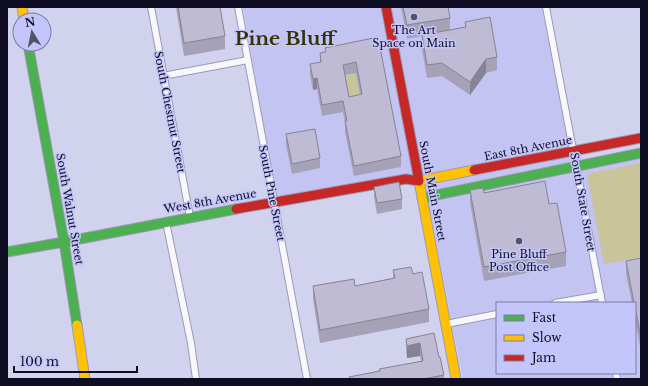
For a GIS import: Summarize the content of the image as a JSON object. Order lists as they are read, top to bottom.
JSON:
{
  "streets": {
    "main road": [
      "East 8th Avenue",
      "South Main Street",
      "West 8th Avenue",
      "South Walnut Street"
    ],
    "street": ["South Chestnut Street", "South Pine Street", "South State Street"]
  },
  "crossings": [
    ["South Chestnut Street", "West 8th Avenue"],
    ["East 8th Avenue", "South Main Street"],
    ["East 8th Avenue", "West 8th Avenue"],
    ["East 8th Avenue", "South State Street"],
    ["South Main Street", "West 8th Avenue"],
    ["South Pine Street", "West 8th Avenue"],
    ["West 8th Avenue", "South Walnut Street"]
  ],
  "districts": ["Pine Bluff"],
  "places": ["The Art Space on Main", "Pine Bluff Post Office"],
  "legend": ["Fast", "Slow", "Jam"],
  "scale_bar": "100 m",
  "north": "top"
}
